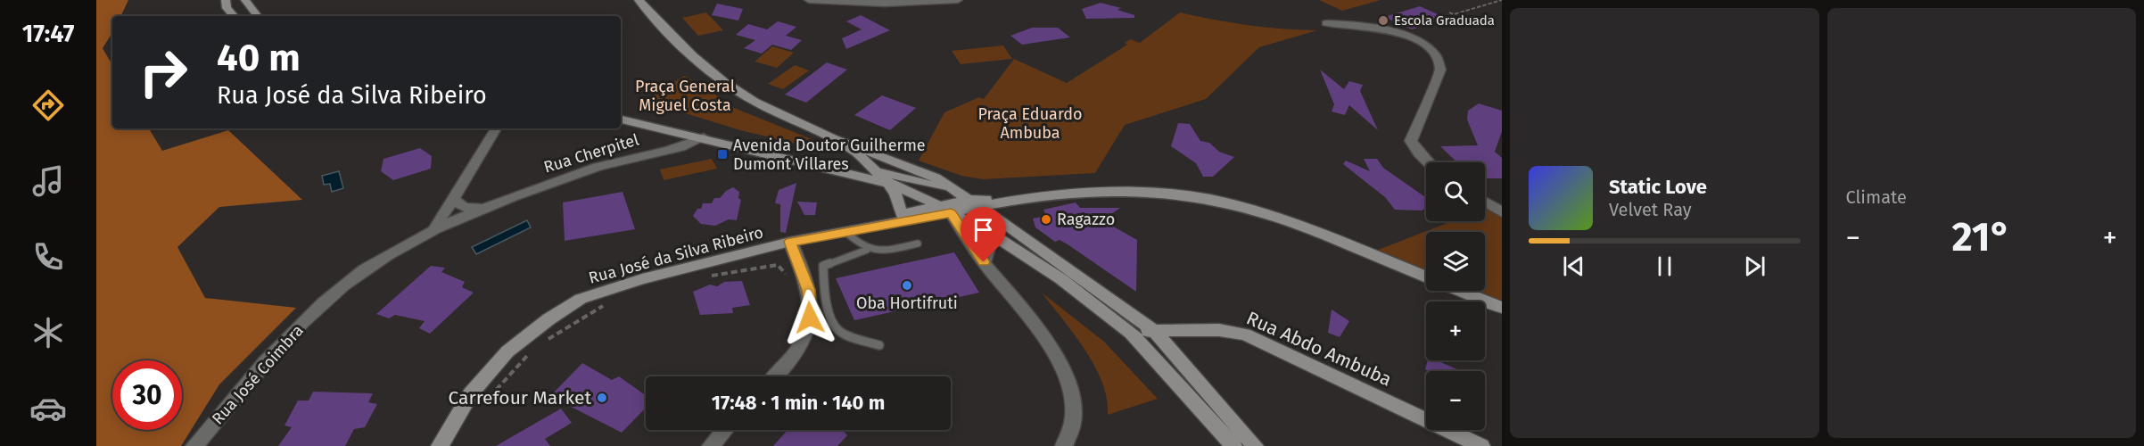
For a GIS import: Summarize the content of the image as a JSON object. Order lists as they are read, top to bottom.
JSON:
{
  "streets": {
    "main road": ["Rua José da Silva Ribeiro", "Rua Abdo Ambuba"],
    "street": ["Rua Cherpitel", "Rua José Coimbra"]
  },
  "crossings": [
    ["Rua Cherpitel", "Rua José Coimbra"]
  ],
  "parks": ["Praça General Miguel Costa", "Praça Eduardo Ambuba"],
  "places": {
    "other": [
      "Escola Graduada",
      "Ragazzo",
      "Oba Hortifruti",
      "Carrefour Market"
    ],
    "transit": ["Avenida Doutor Guilherme Dumont Villares"]
  },
  "page": {
    "tabs": "17:47",
    "tile": "Climate",
    "turn": ["40 m", "Rua José da Silva Ribeiro"],
    "map_buttons": ["+", "−"],
    "song": ["Static Love", "Velvet Ray"],
    "heat": ["−", "21°", "+"],
    "limit": "30",
    "trip": "17:48 · 1 min · 140 m"
  }
}
